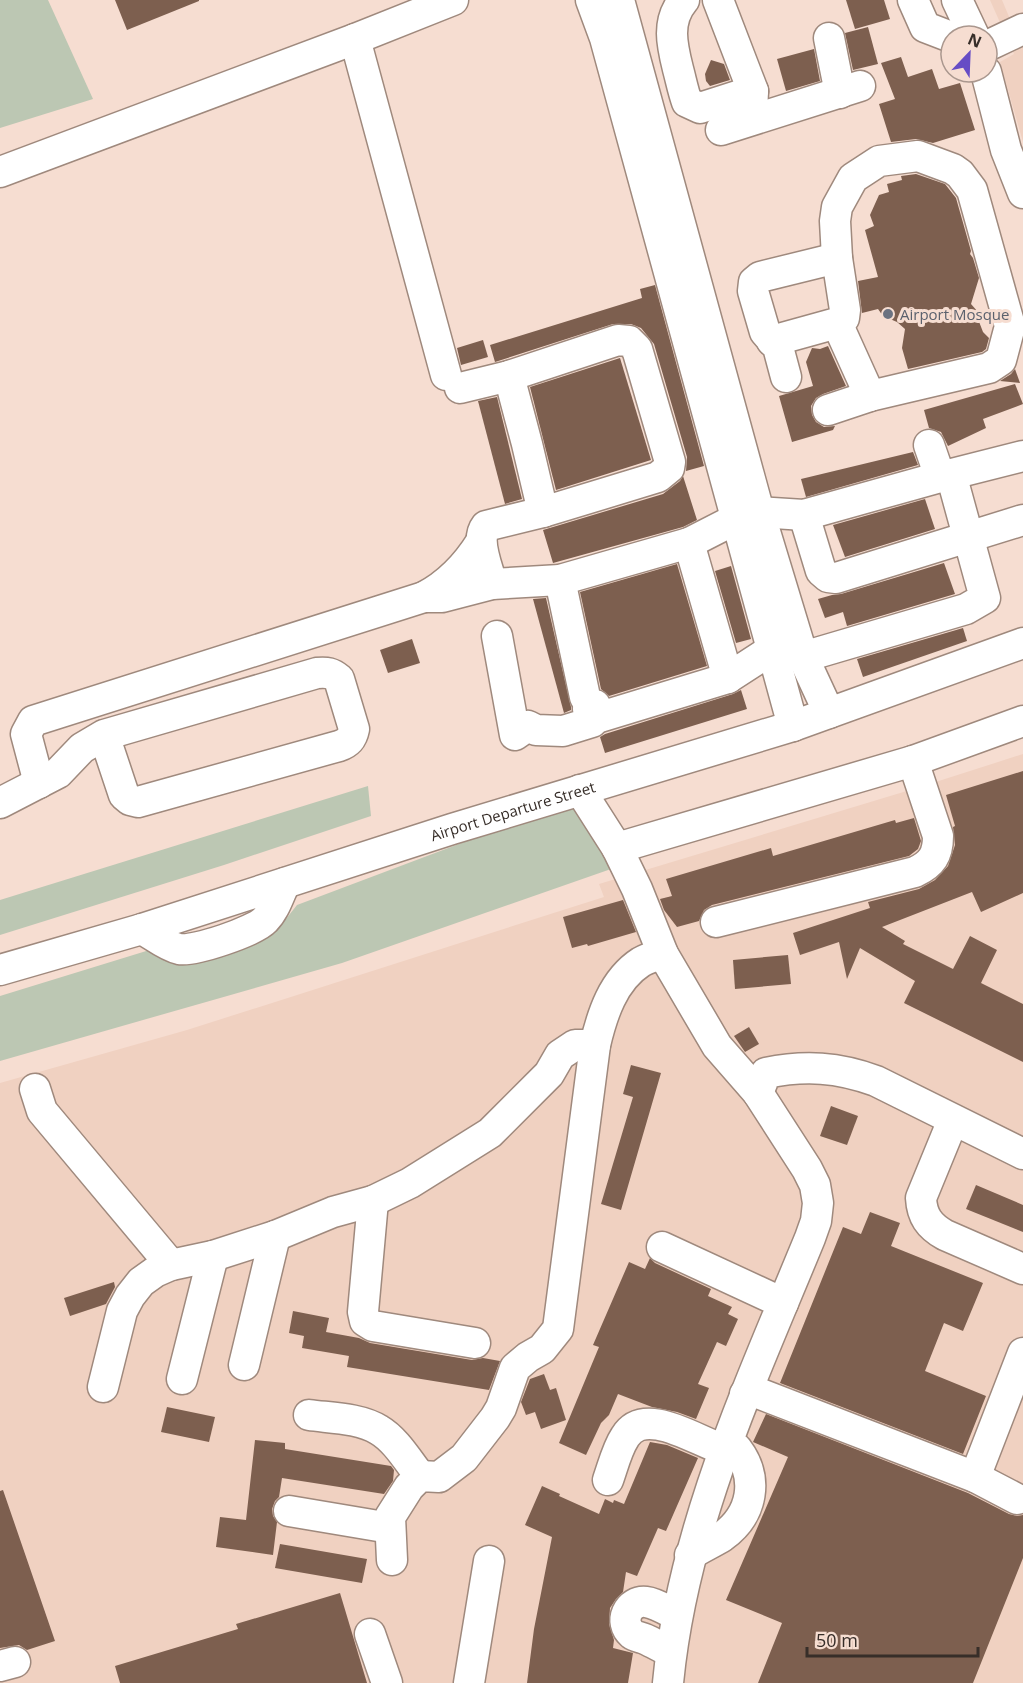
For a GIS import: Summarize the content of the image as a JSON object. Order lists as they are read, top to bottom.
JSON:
{
  "streets": {
    "street": ["Airport Departure Street"]
  },
  "places": ["Airport Mosque"],
  "scale_bar": "50 m",
  "north": "top right"
}
